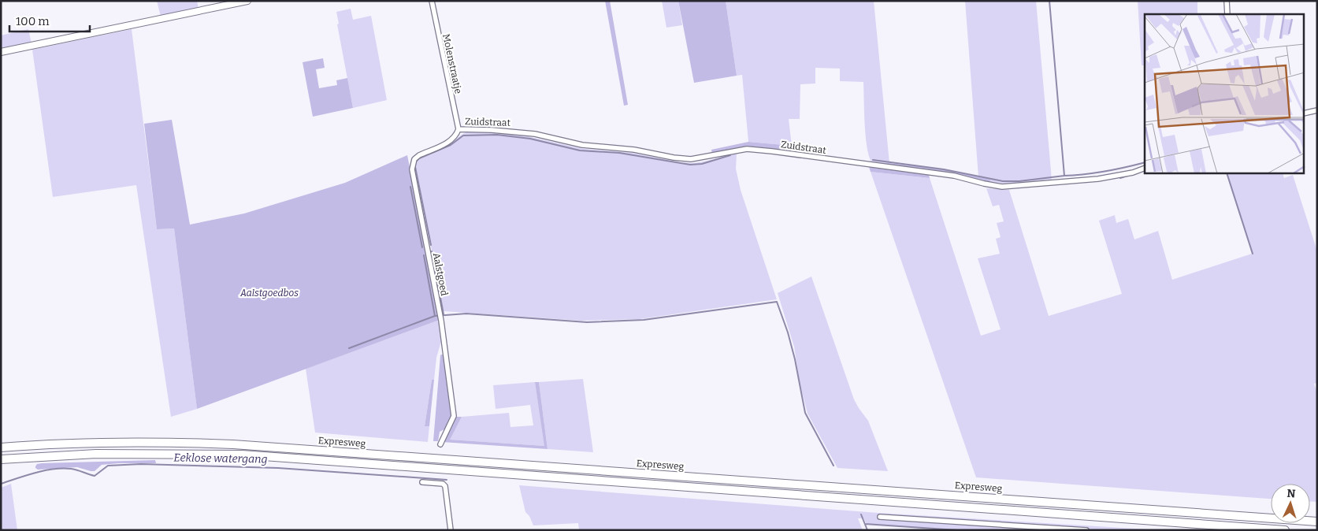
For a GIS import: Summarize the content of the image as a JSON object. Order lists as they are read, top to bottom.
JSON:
{
  "streets": {
    "highway": ["Expresweg"],
    "street": ["Molenstraatje", "Zuidstraat", "Aalstgoed"]
  },
  "crossings": [
    ["Molenstraatje", "Zuidstraat"],
    ["Molenstraatje", "Aalstgoed"],
    ["Zuidstraat", "Aalstgoed"]
  ],
  "water": ["Eeklose watergang"],
  "parks": ["Aalstgoedbos"],
  "scale_bar": "100 m",
  "north": "top"
}
